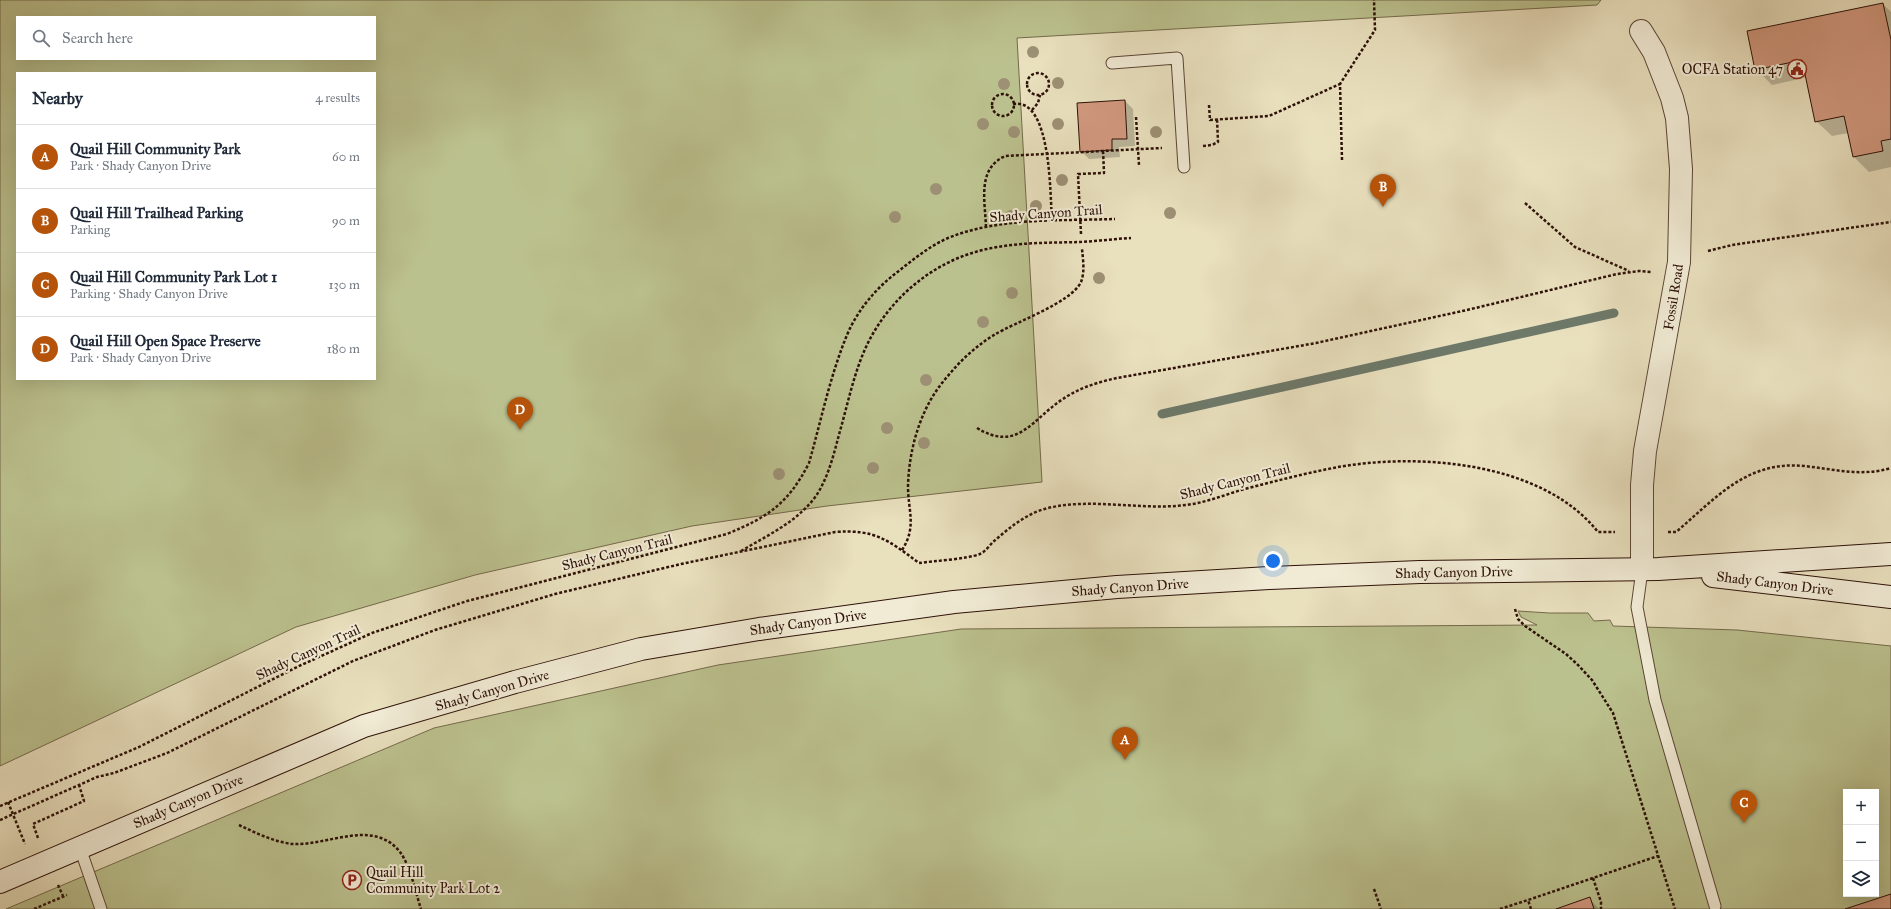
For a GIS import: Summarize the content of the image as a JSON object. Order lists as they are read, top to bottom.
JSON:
{
  "streets": {
    "street": ["Fossil Road", "Shady Canyon Drive"],
    "path": ["Shady Canyon Trail"]
  },
  "crossings": [
    ["Fossil Road", "Shady Canyon Drive"]
  ],
  "places": {
    "public building": ["OCFA Station 47"],
    "parking": ["Quail Hill Community Park Lot 2"]
  },
  "page": {
    "search": "Search here",
    "heading": ["Nearby", "4 results"],
    "list": [
      {
        "mark": "A",
        "name": "Quail Hill Community Park",
        "note": "Park · Shady Canyon Drive",
        "value": "60 m"
      },
      {
        "mark": "B",
        "name": "Quail Hill Trailhead Parking",
        "note": "Parking",
        "value": "90 m"
      },
      {
        "mark": "C",
        "name": "Quail Hill Community Park Lot 1",
        "note": "Parking · Shady Canyon Drive",
        "value": "130 m"
      },
      {
        "mark": "D",
        "name": "Quail Hill Open Space Preserve",
        "note": "Park · Shady Canyon Drive",
        "value": "180 m"
      }
    ],
    "pins": [
      "B",
      "D",
      "A",
      "C"
    ],
    "map_buttons": ["+", "−"]
  }
}
